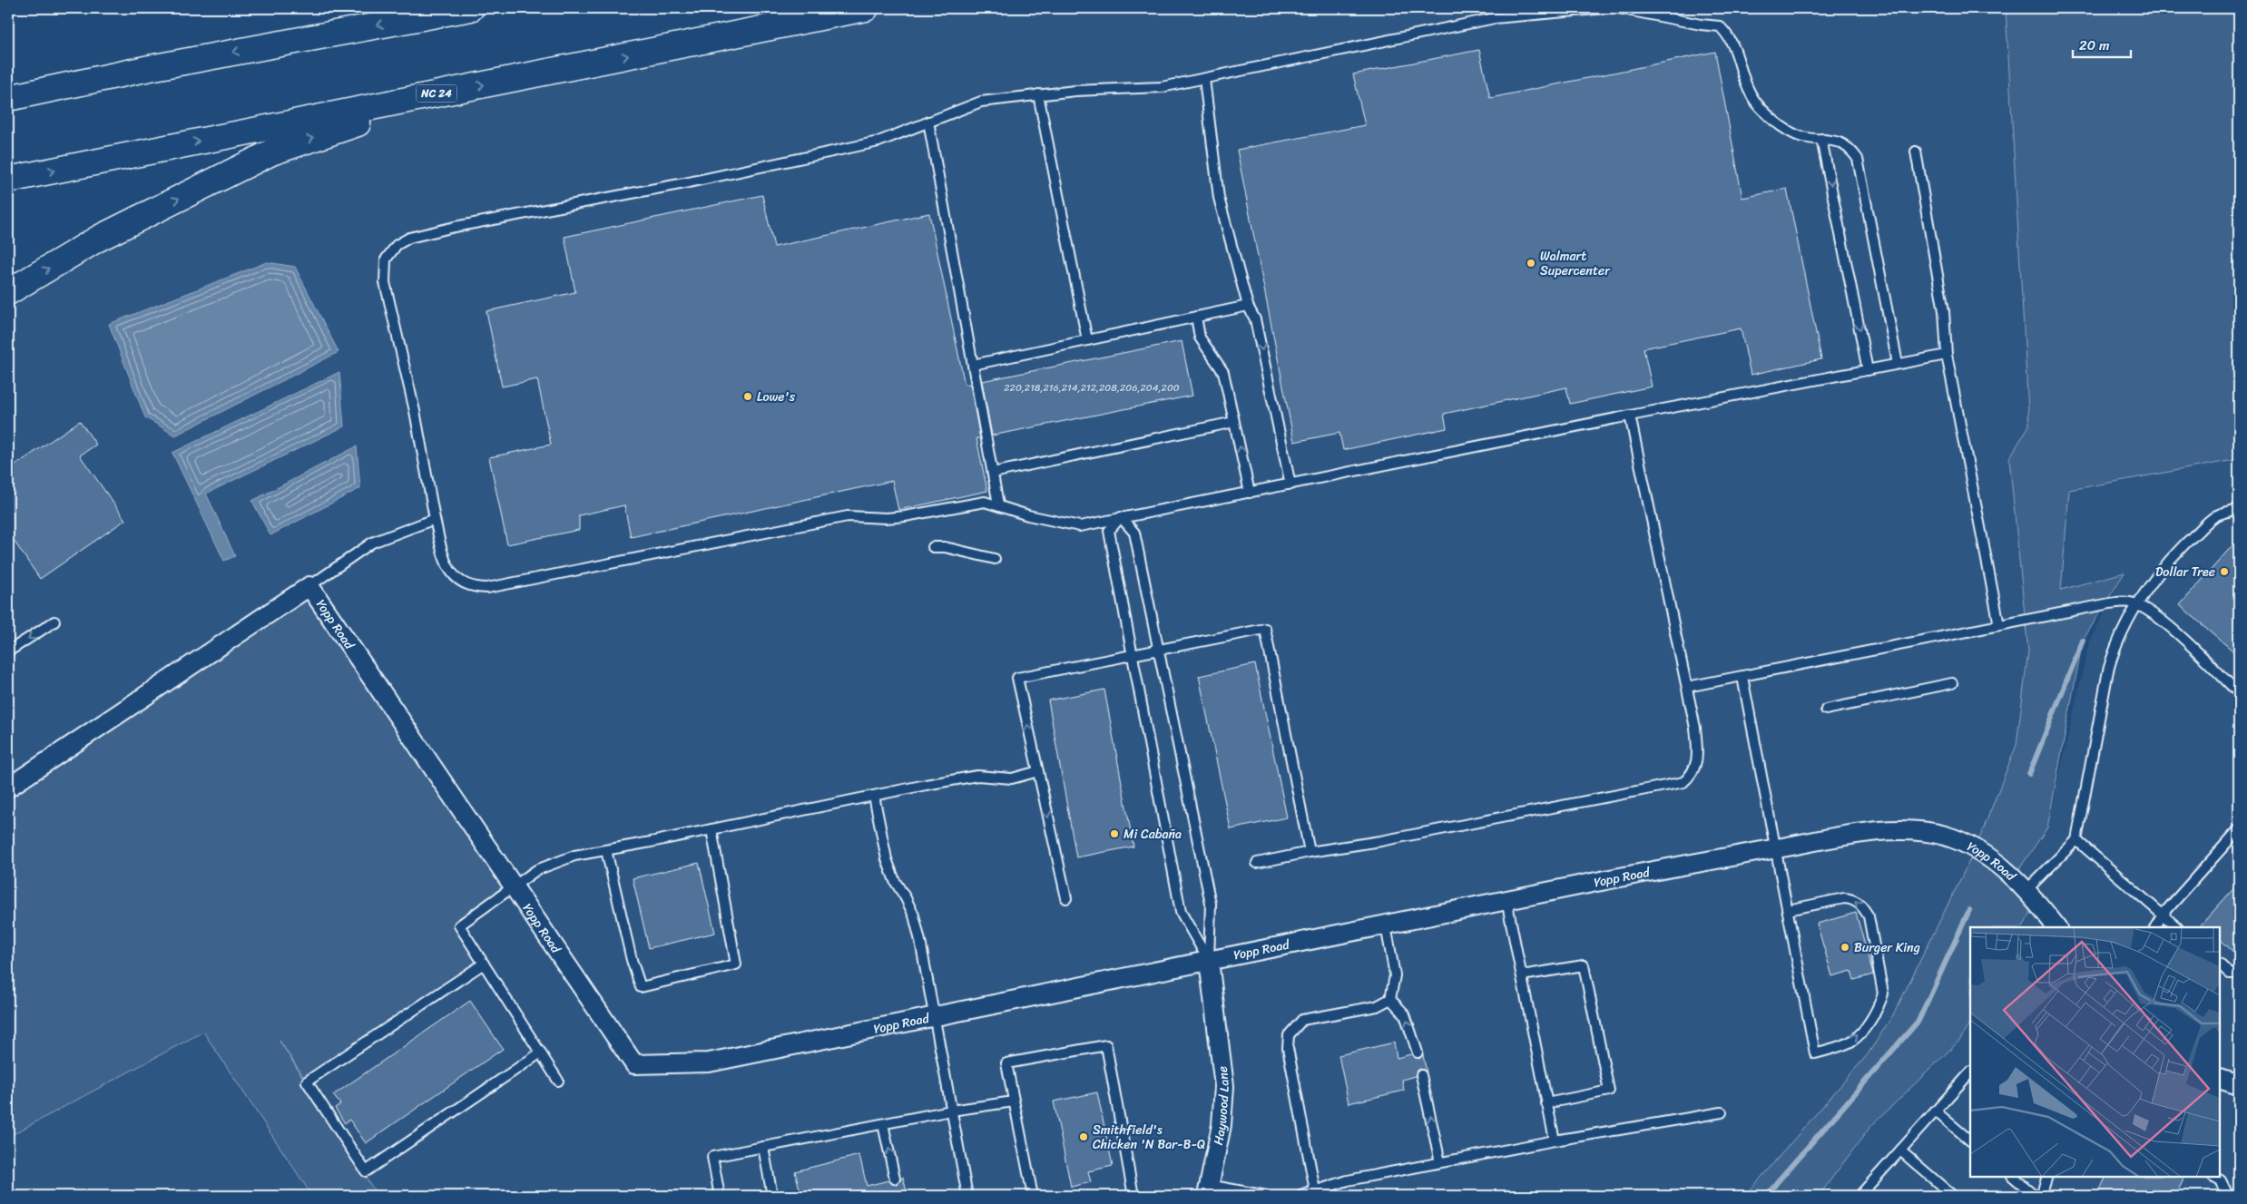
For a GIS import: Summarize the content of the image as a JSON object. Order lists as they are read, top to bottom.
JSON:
{
  "streets": {
    "highway": ["NC 24"],
    "street": ["Yopp Road", "Haywood Lane"]
  },
  "crossings": [
    ["Yopp Road", "Haywood Lane"]
  ],
  "places": [
    "Walmart Supercenter",
    "Lowe's",
    "Dollar Tree",
    "Mi Cabaña",
    "Burger King",
    "Smithfield's Chicken 'N Bar-B-Q"
  ],
  "house_numbers": ["220,218,216,214,212,208,206,204,200"],
  "scale_bar": "20 m"
}
